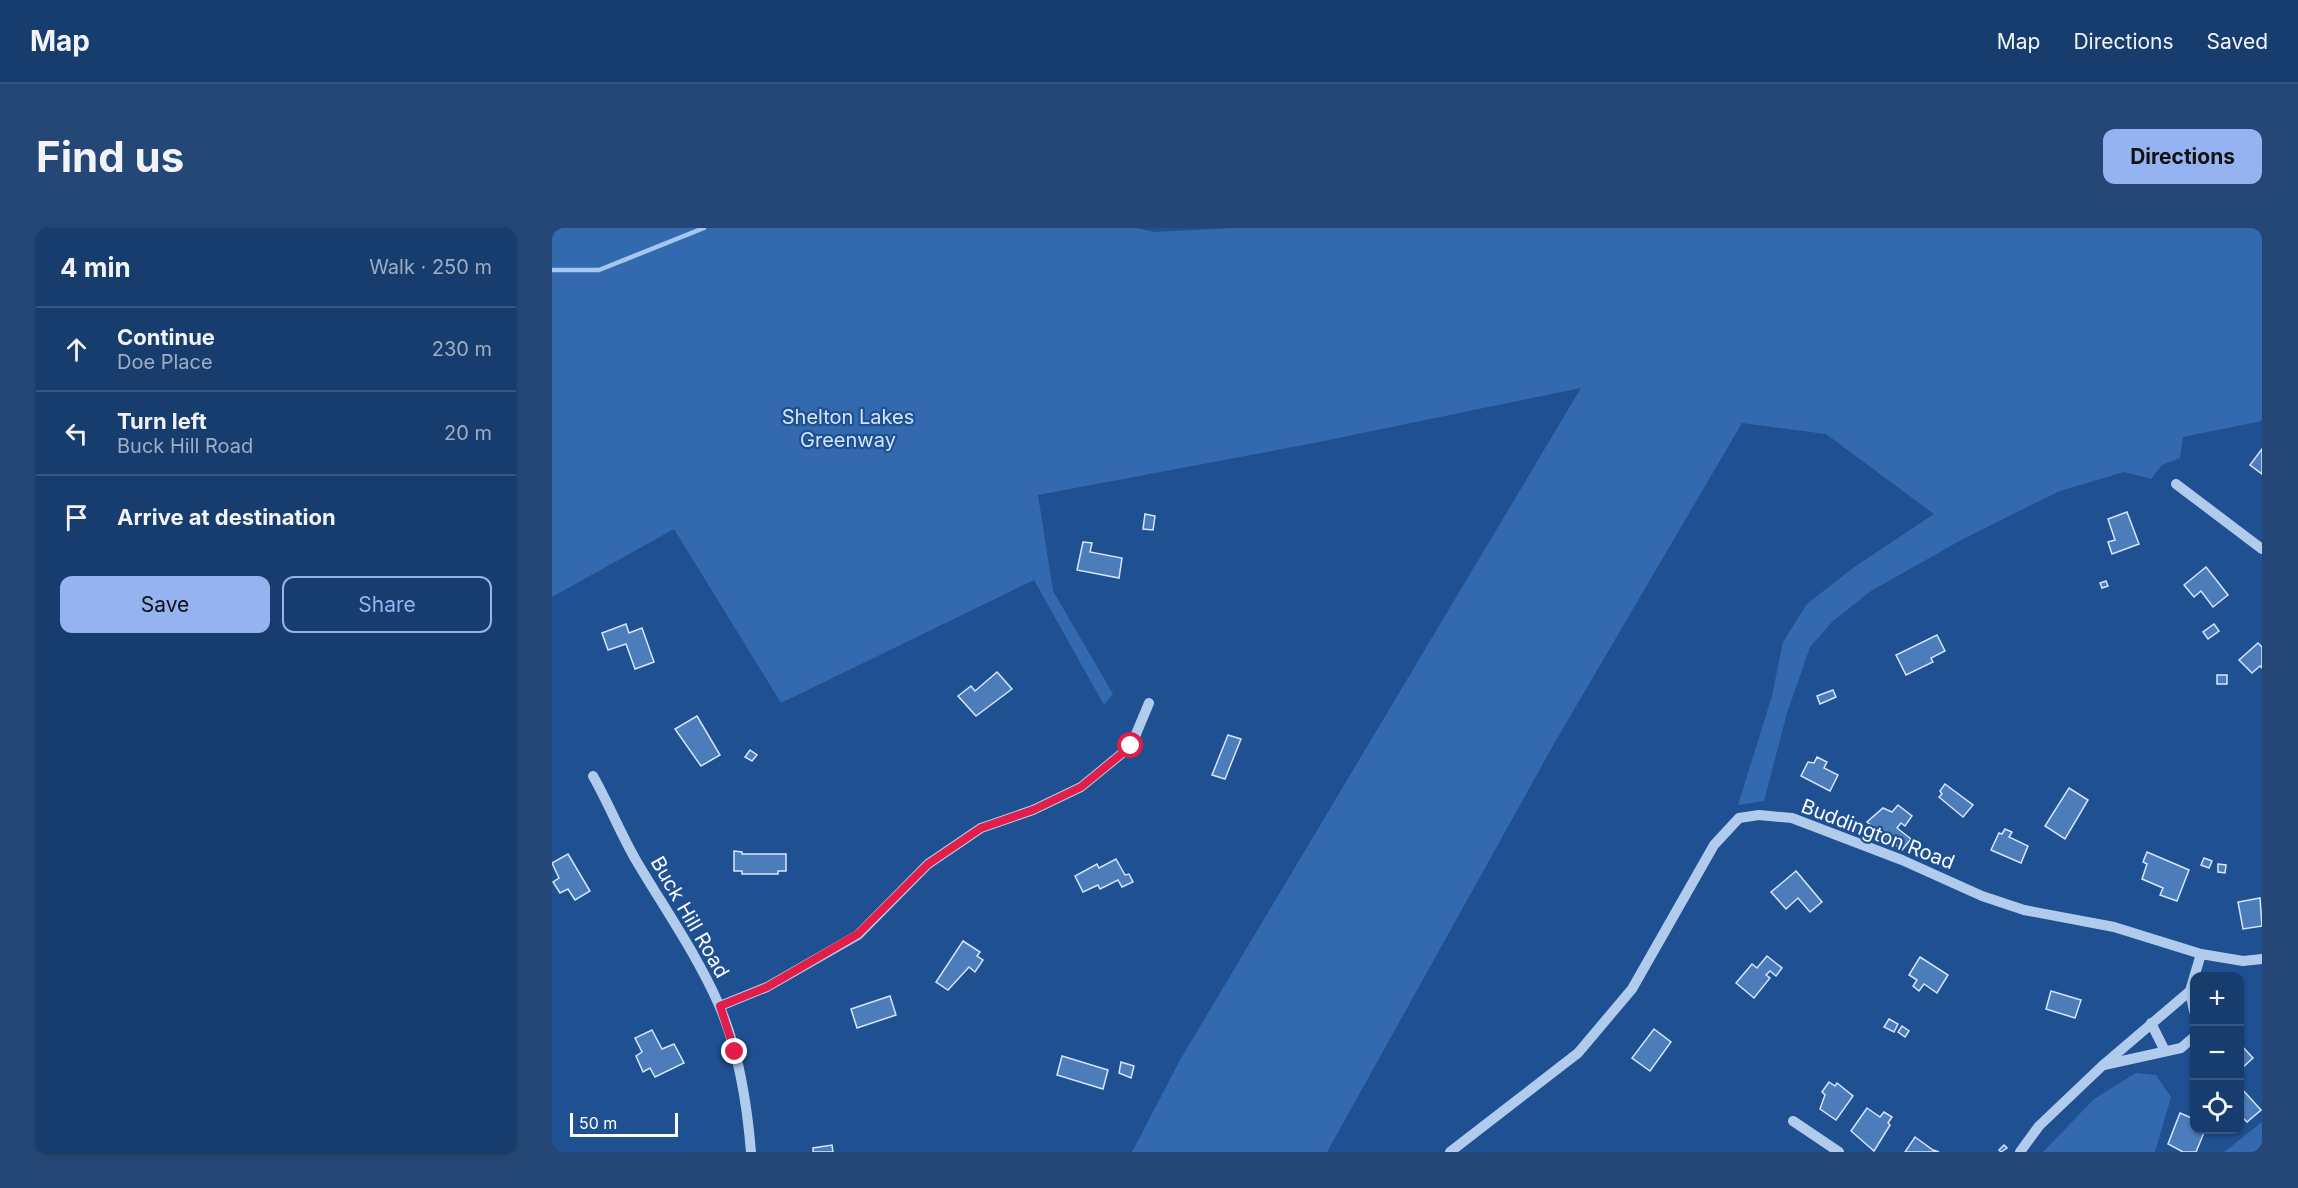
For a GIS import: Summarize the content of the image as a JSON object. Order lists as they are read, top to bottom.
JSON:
{
  "streets": {
    "street": ["Buddington Road", "Buck Hill Road"]
  },
  "parks": ["Shelton Lakes Greenway"],
  "scale_bar": "50 m",
  "page": {
    "header": "Map",
    "nav": ["Map", "Directions", "Saved"],
    "buttons": [
      "Directions",
      ["Save", "Share"]
    ],
    "title": "Find us",
    "heading": ["4 min", "Walk · 250 m"],
    "list": [
      ["Continue", "Doe Place", "230 m"],
      ["Turn left", "Buck Hill Road", "20 m"],
      "Arrive at destination"
    ],
    "map_buttons": ["+", "−"],
    "scale": "50 m"
  }
}
